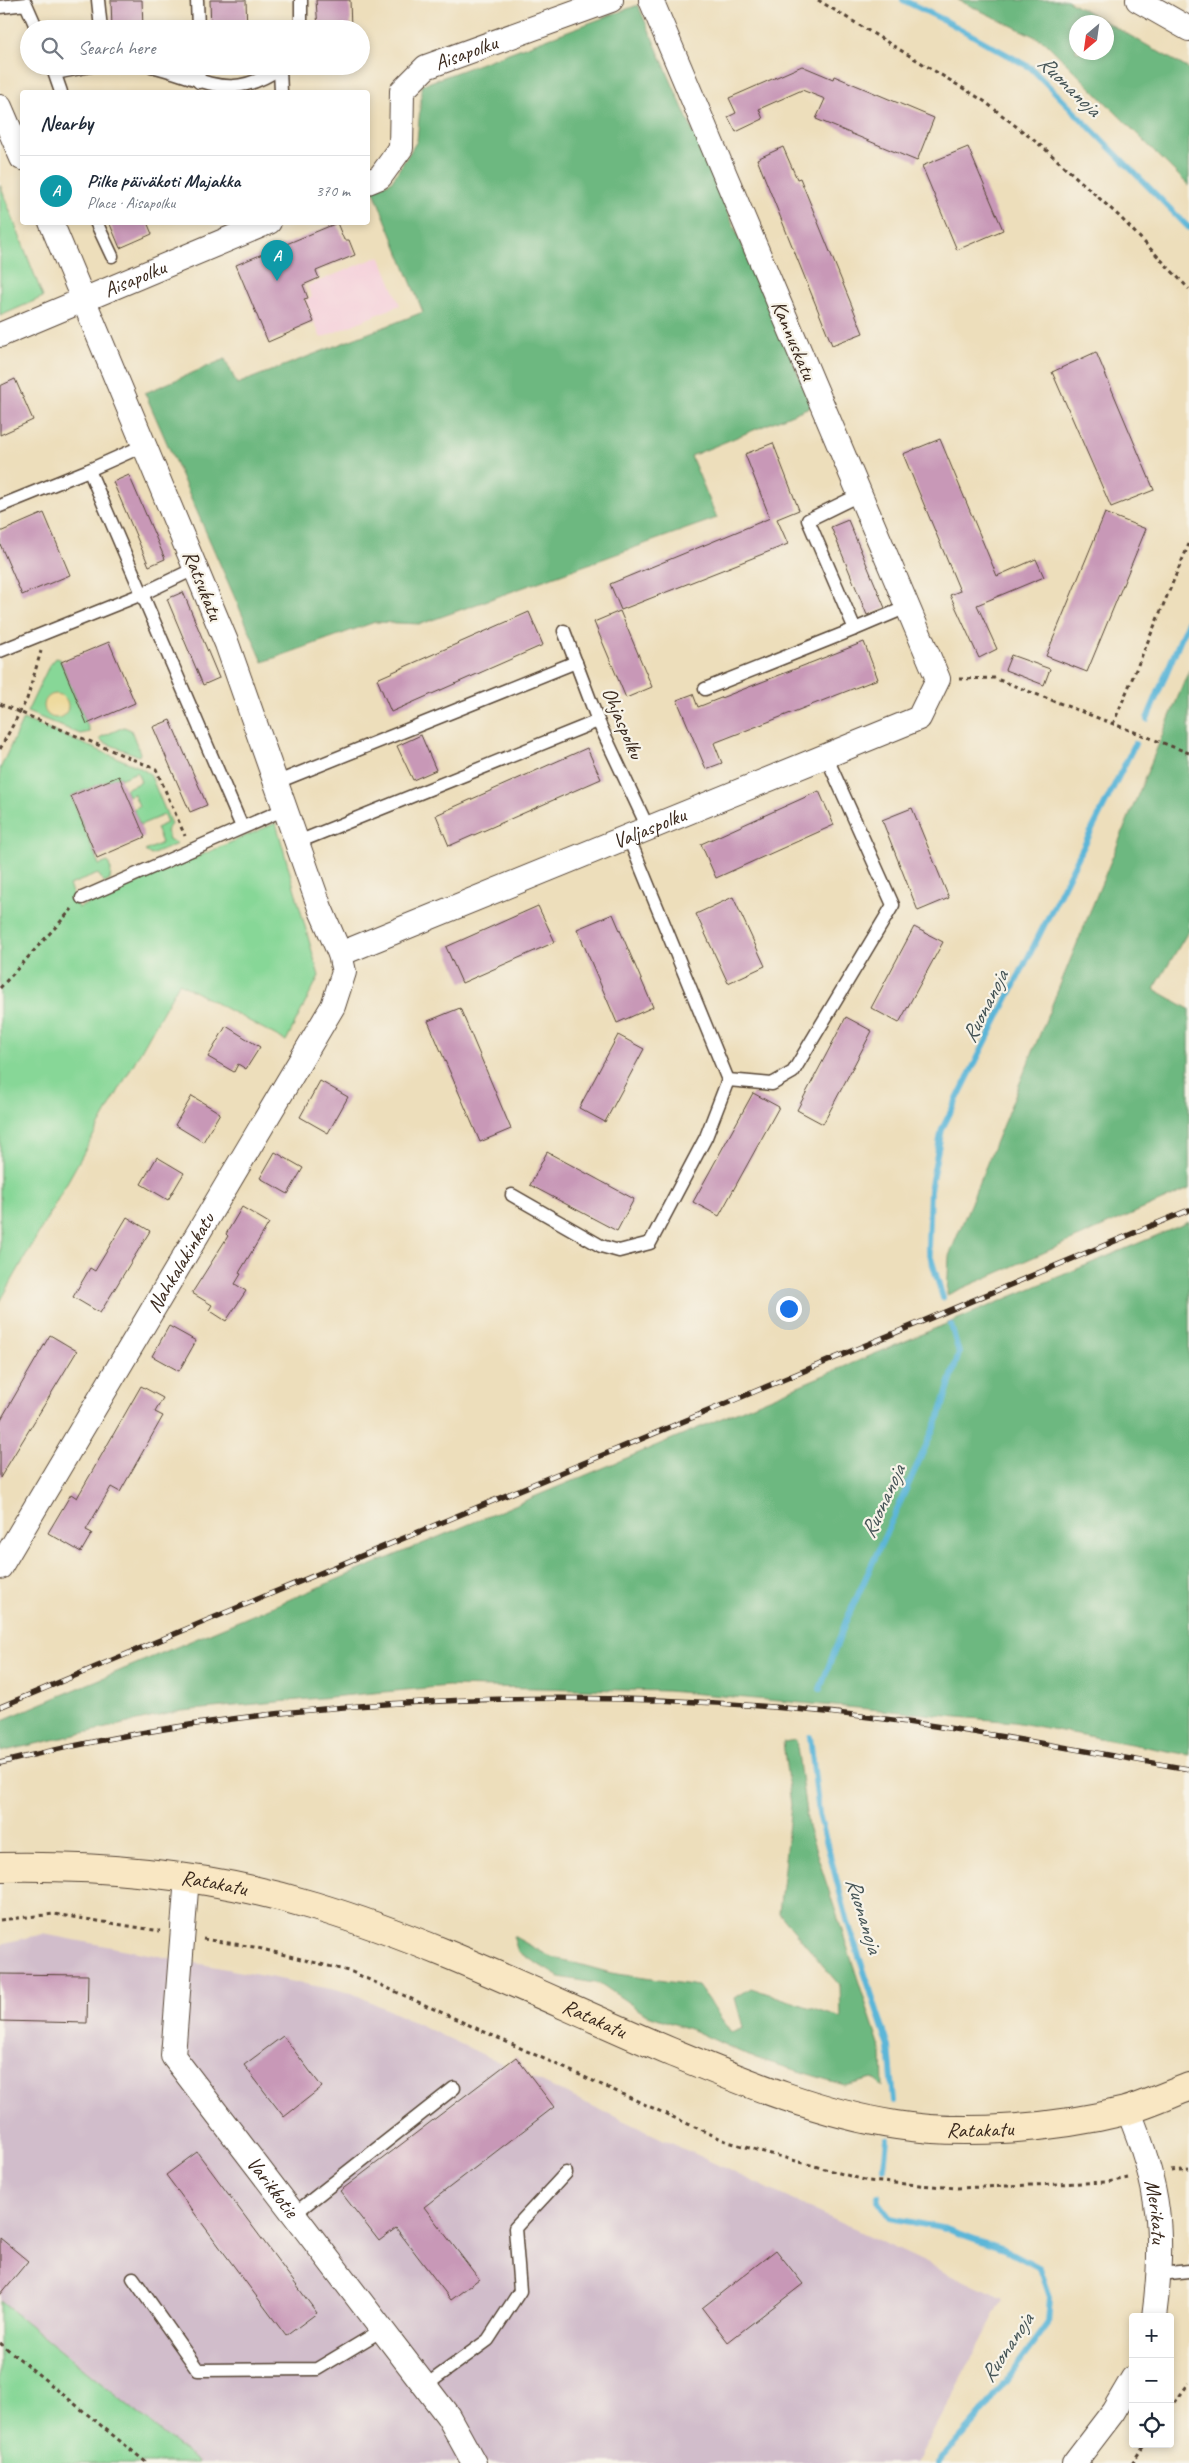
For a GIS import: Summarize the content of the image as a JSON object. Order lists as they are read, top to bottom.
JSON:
{
  "streets": {
    "main road": ["Ratakatu"],
    "street": [
      "Aisapolku",
      "Kannuskatu",
      "Ratsukatu",
      "Valjaspolku",
      "Nahkalakinkatu",
      "Varikkotie",
      "Merikatu"
    ],
    "lane": ["Ohjaspolku"]
  },
  "crossings": [
    ["Aisapolku", "Ratsukatu"],
    ["Kannuskatu", "Valjaspolku"],
    ["Ratsukatu", "Valjaspolku"],
    ["Ratsukatu", "Nahkalakinkatu"],
    ["Ohjaspolku", "Valjaspolku"],
    ["Valjaspolku", "Nahkalakinkatu"],
    ["Ratakatu", "Varikkotie"],
    ["Ratakatu", "Merikatu"]
  ],
  "water": ["Ruonanoja"],
  "north": "bottom left",
  "page": {
    "search": "Search here",
    "heading": "Nearby",
    "list": [
      {
        "mark": "A",
        "name": "Pilke päiväkoti Majakka",
        "note": "Place · Aisapolku",
        "value": "370 m"
      }
    ],
    "pins": "A",
    "map_buttons": ["+", "−"]
  }
}
